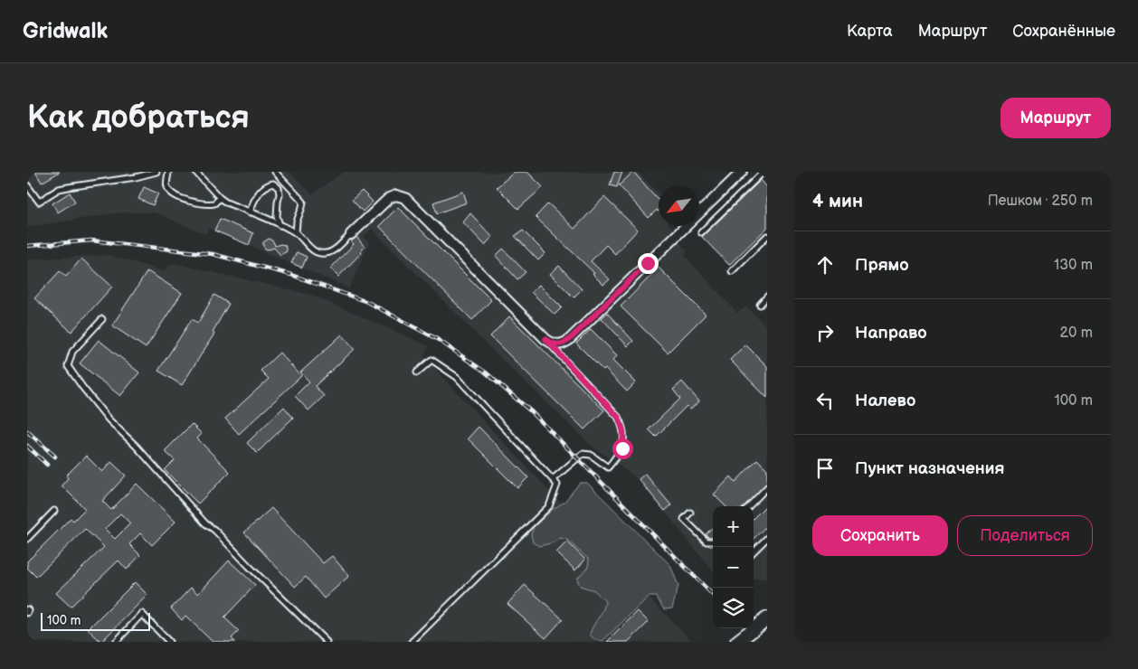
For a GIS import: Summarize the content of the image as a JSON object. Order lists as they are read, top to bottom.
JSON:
{
  "scale_bar": "100 m",
  "north": "bottom left",
  "page": {
    "header": "Gridwalk",
    "nav": ["Карта", "Маршрут", "Сохранённые"],
    "buttons": [
      "Маршрут",
      ["Сохранить", "Поделиться"]
    ],
    "title": "Как добраться",
    "heading": ["4 мин", "Пешком · 250 m"],
    "list": [
      ["Прямо", "130 m"],
      ["Направо", "20 m"],
      ["Налево", "100 m"],
      "Пункт назначения"
    ],
    "map_buttons": ["+", "−"],
    "scale": "100 m"
  }
}
